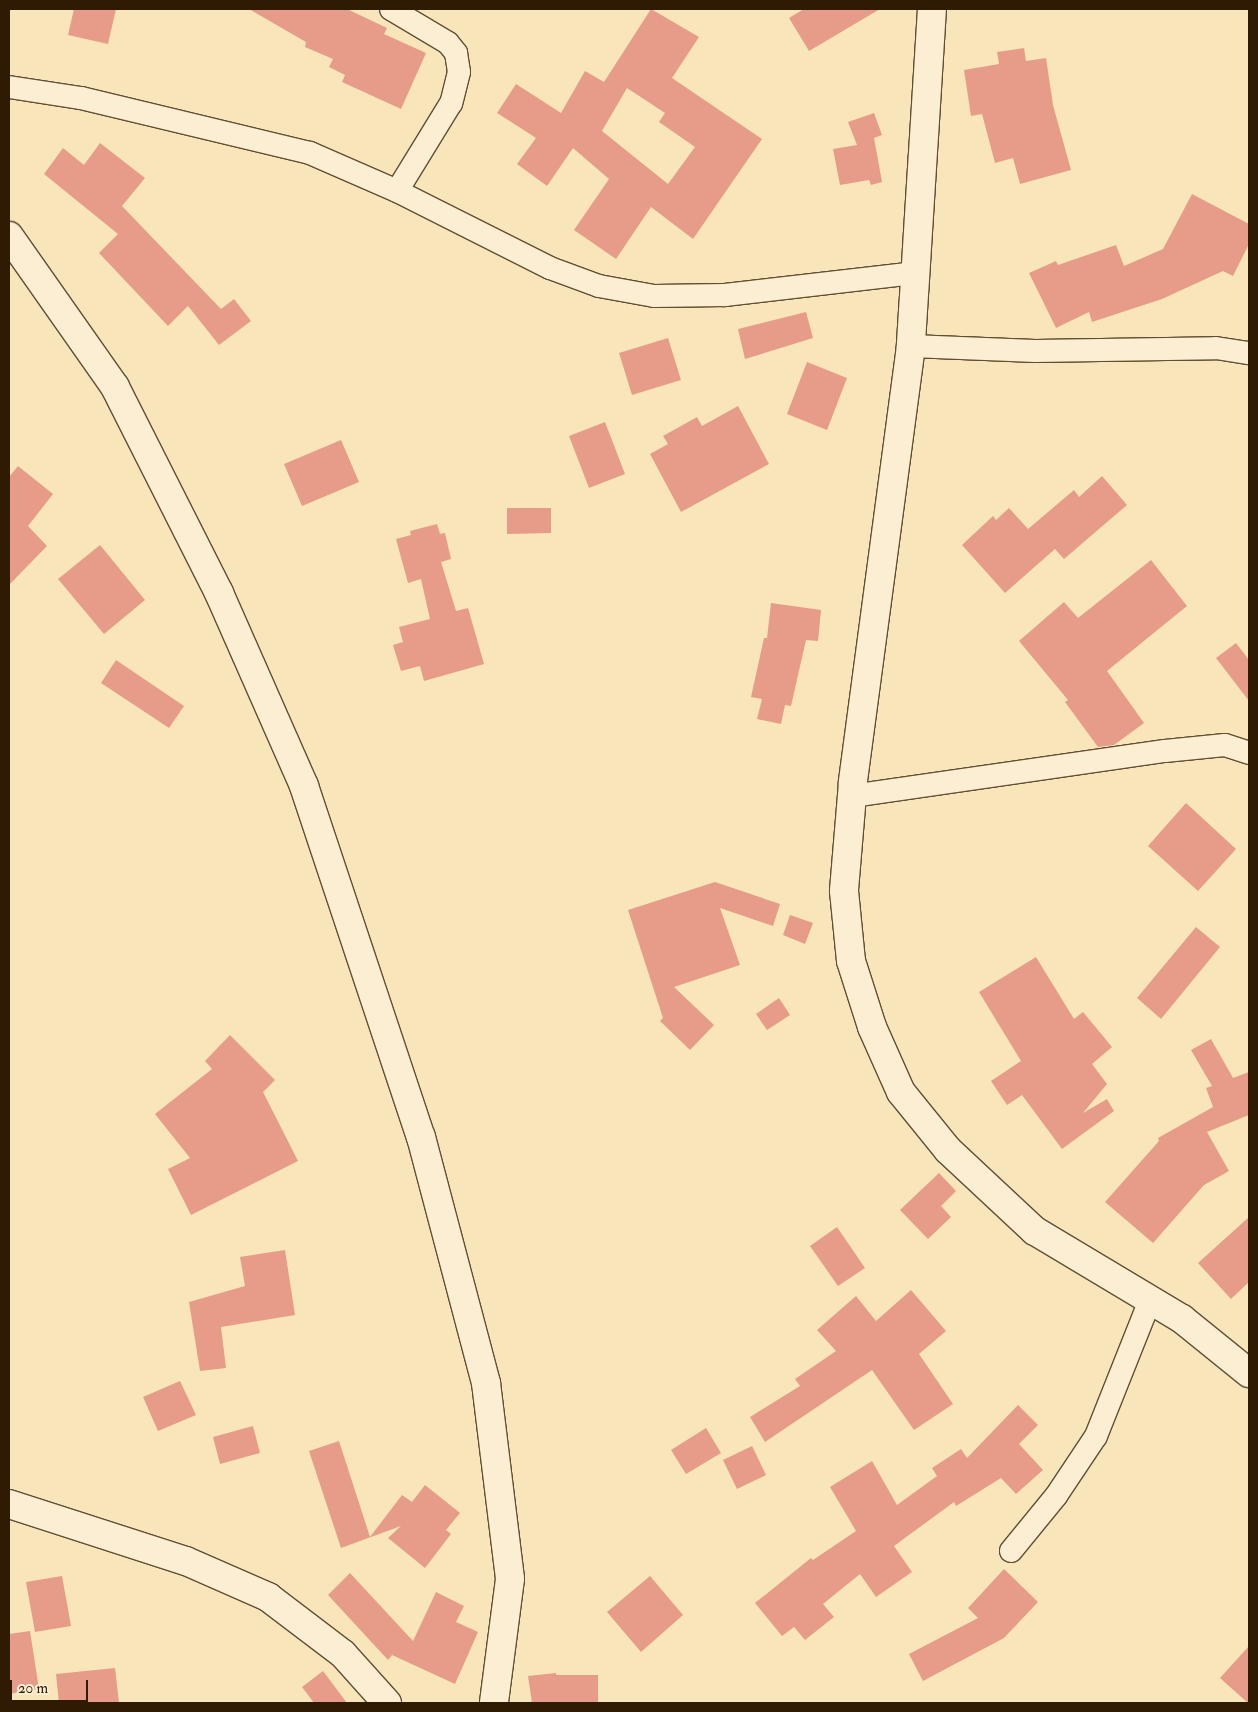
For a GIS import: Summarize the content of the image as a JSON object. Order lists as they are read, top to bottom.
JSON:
{
  "scale_bar": "20 m"
}
